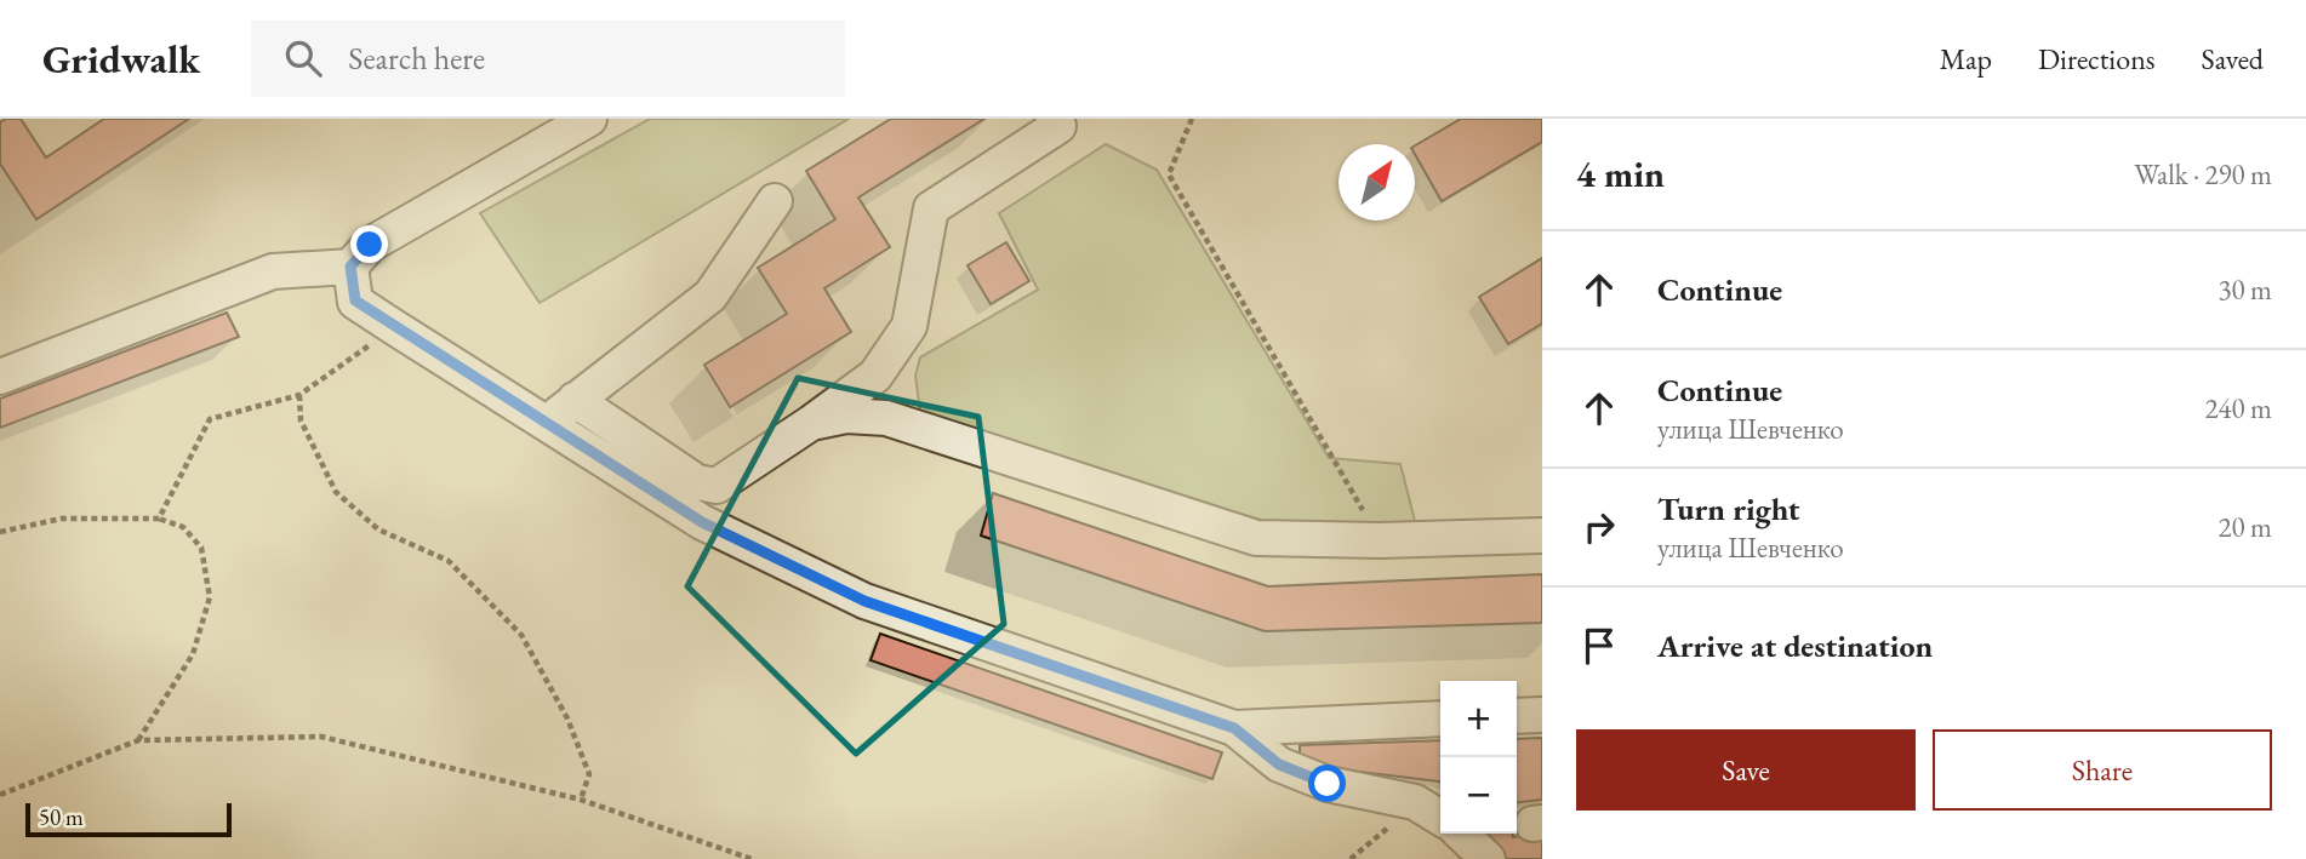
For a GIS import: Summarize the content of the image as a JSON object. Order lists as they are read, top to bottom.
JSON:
{
  "scale_bar": "50 m",
  "north": "top right",
  "page": {
    "header": "Gridwalk",
    "search": "Search here",
    "nav": ["Map", "Directions", "Saved"],
    "heading": ["4 min", "Walk · 290 m"],
    "list": [
      ["Continue", "30 m"],
      ["Continue", "улица Шевченко", "240 m"],
      ["Turn right", "улица Шевченко", "20 m"],
      "Arrive at destination"
    ],
    "map_buttons": ["+", "−"],
    "buttons": ["Save", "Share"],
    "scale": "50 m"
  }
}
